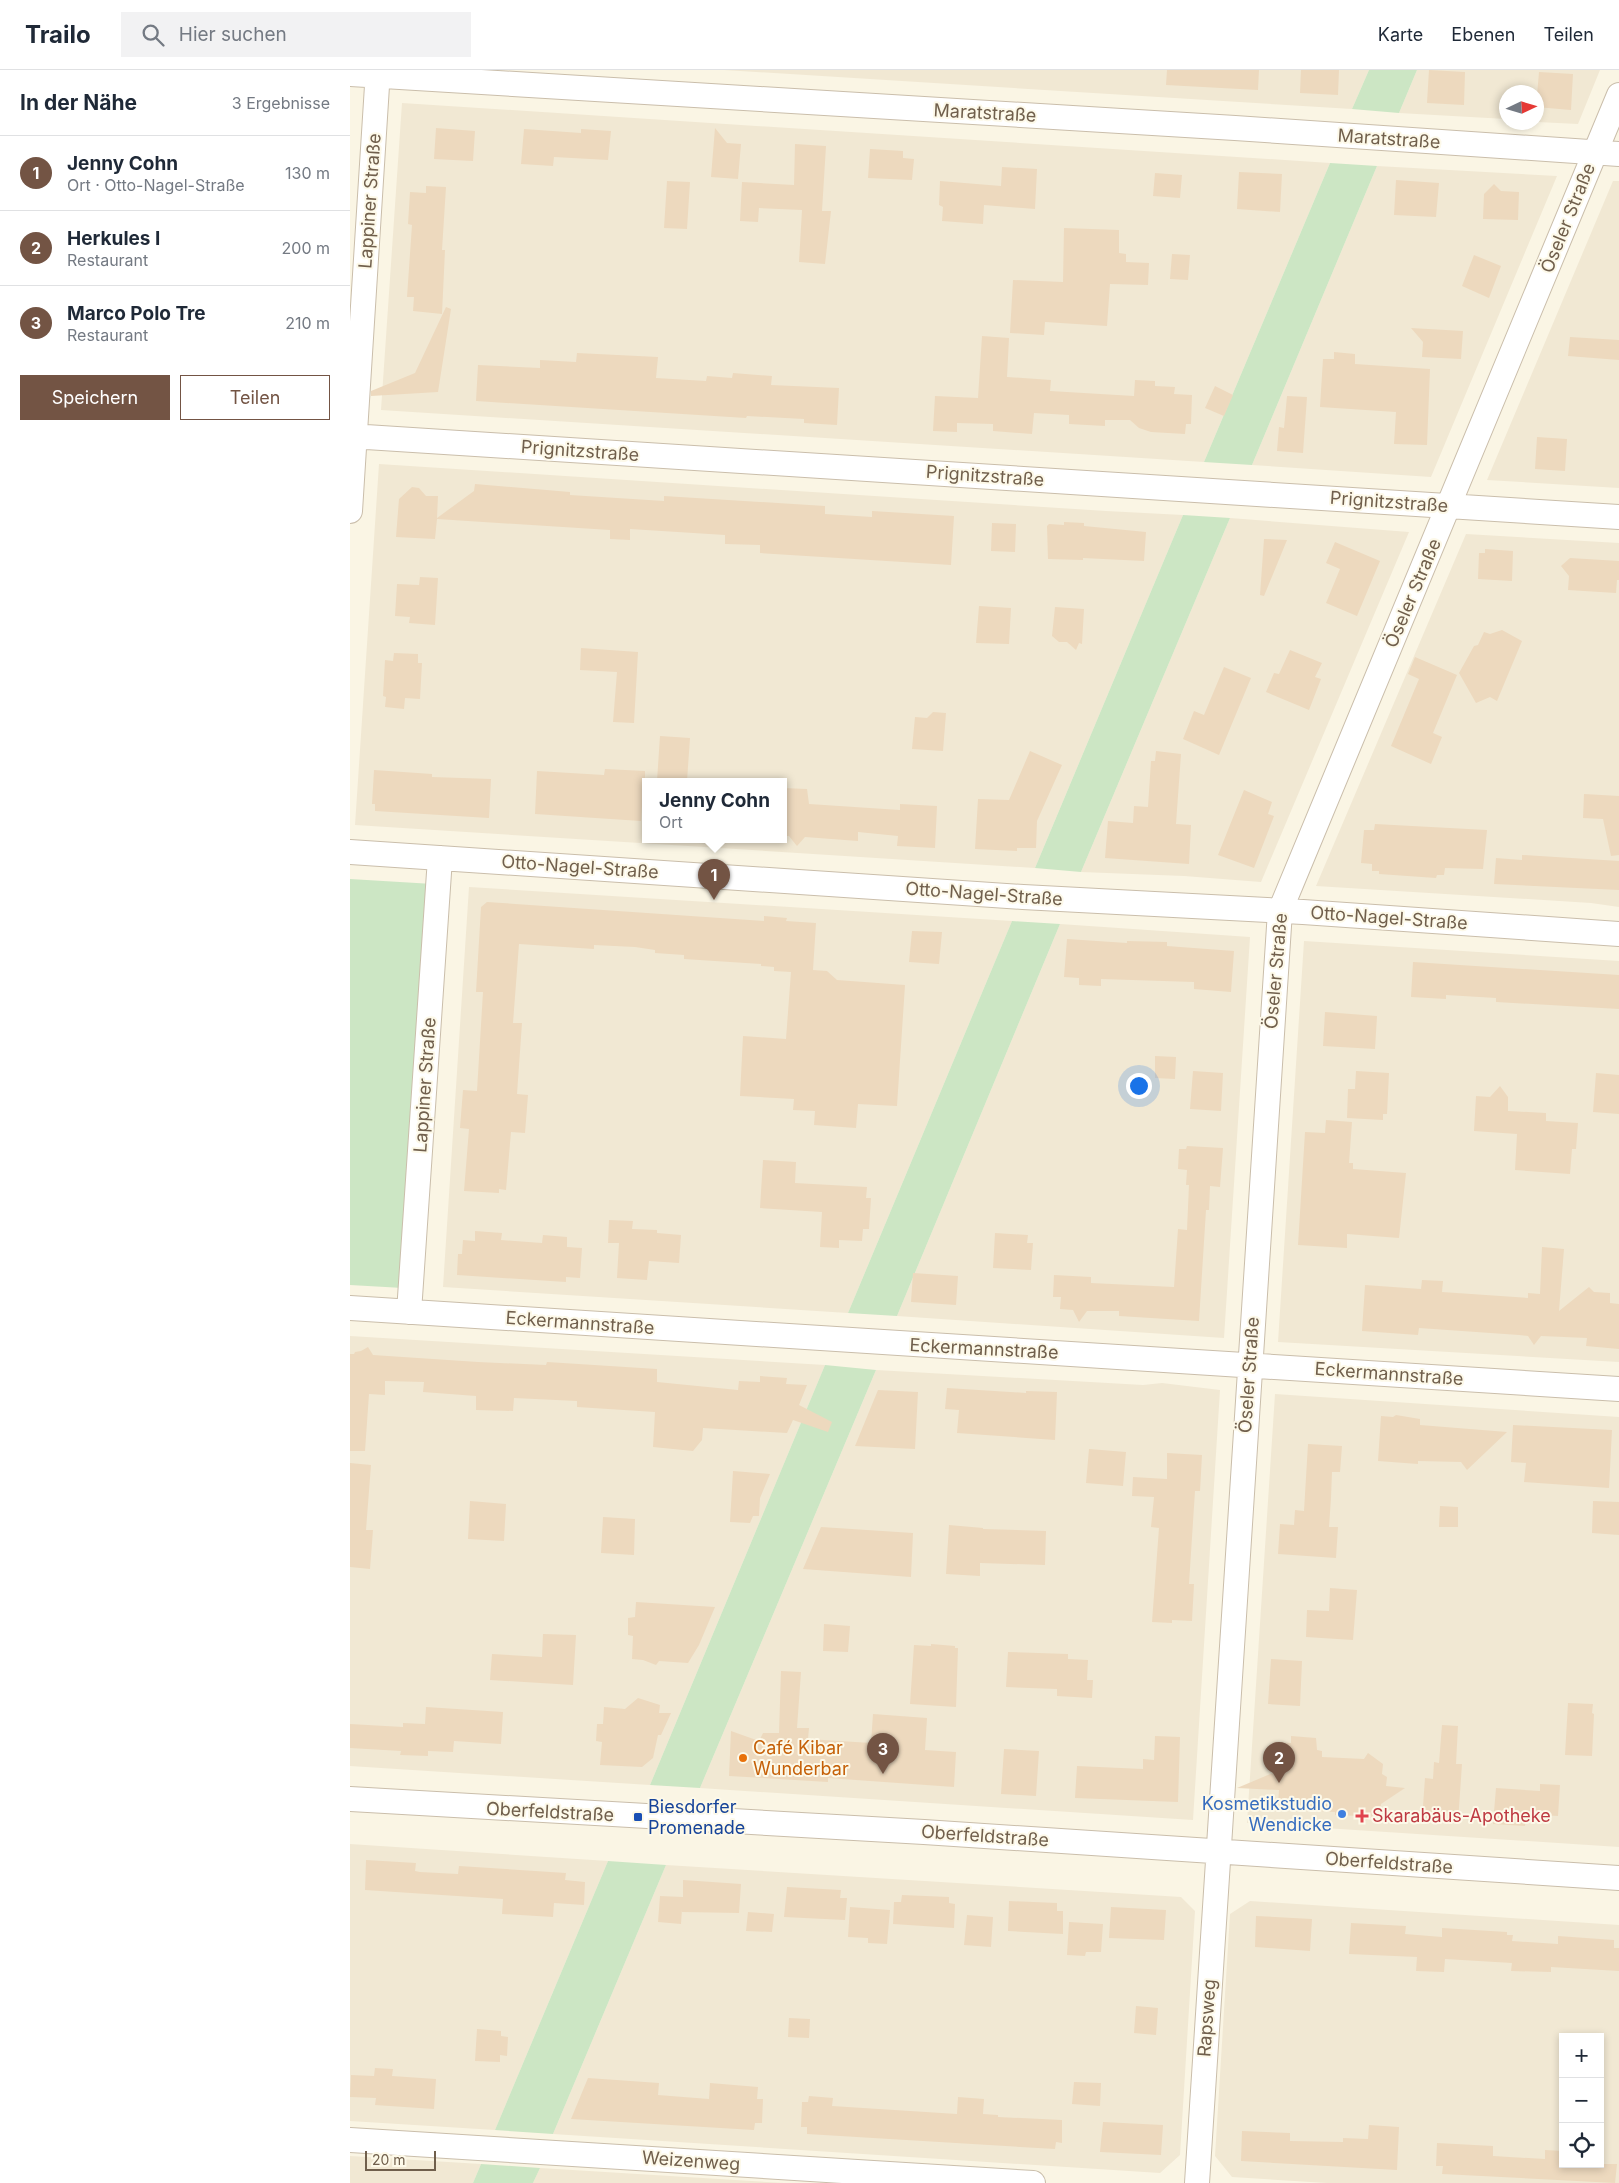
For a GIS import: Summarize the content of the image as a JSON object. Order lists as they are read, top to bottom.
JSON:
{
  "streets": {
    "street": [
      "Maratstraße",
      "Lappiner Straße",
      "Öseler Straße",
      "Prignitzstraße",
      "Otto-Nagel-Straße",
      "Eckermannstraße",
      "Oberfeldstraße",
      "Rapsweg",
      "Weizenweg"
    ]
  },
  "crossings": [
    ["Maratstraße", "Lappiner Straße"],
    ["Maratstraße", "Öseler Straße"],
    ["Lappiner Straße", "Prignitzstraße"],
    ["Lappiner Straße", "Otto-Nagel-Straße"],
    ["Lappiner Straße", "Eckermannstraße"],
    ["Öseler Straße", "Prignitzstraße"],
    ["Öseler Straße", "Otto-Nagel-Straße"],
    ["Öseler Straße", "Eckermannstraße"],
    ["Öseler Straße", "Oberfeldstraße"],
    ["Öseler Straße", "Rapsweg"],
    ["Oberfeldstraße", "Rapsweg"]
  ],
  "places": {
    "other": ["Café Kibar Wunderbar", "Kosmetikstudio Wendicke"],
    "health": ["Skarabäus-Apotheke"],
    "transit": ["Biesdorfer Promenade"]
  },
  "scale_bar": "20 m",
  "north": "right",
  "page": {
    "header": "Trailo",
    "search": "Hier suchen",
    "nav": ["Karte", "Ebenen", "Teilen"],
    "heading": ["In der Nähe", "3 Ergebnisse"],
    "list": [
      {
        "mark": "1",
        "name": "Jenny Cohn",
        "note": "Ort · Otto-Nagel-Straße",
        "value": "130 m"
      },
      {
        "mark": "2",
        "name": "Herkules I",
        "note": "Restaurant",
        "value": "200 m"
      },
      {
        "mark": "3",
        "name": "Marco Polo Tre",
        "note": "Restaurant",
        "value": "210 m"
      }
    ],
    "buttons": ["Speichern", "Teilen"],
    "popup": ["Jenny Cohn", "Ort"],
    "pins": ["1", "3", "2"],
    "map_buttons": ["+", "−"],
    "scale": "20 m"
  }
}
